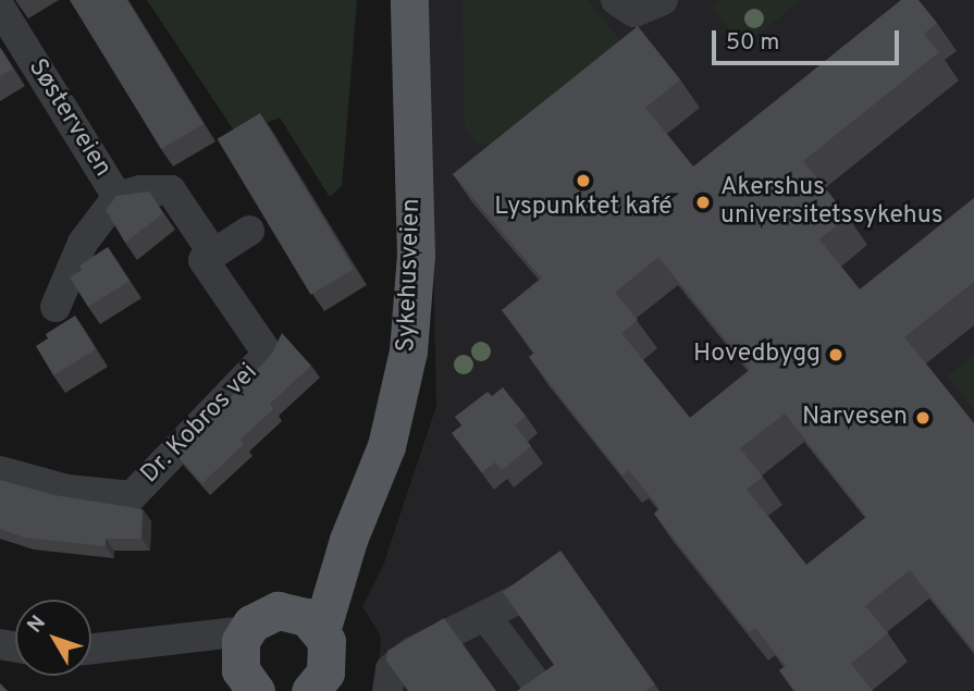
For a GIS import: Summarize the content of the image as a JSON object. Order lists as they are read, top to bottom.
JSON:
{
  "streets": {
    "main road": ["Sykehusveien"],
    "street": ["Søsterveien", "Dr. Kobros vei"]
  },
  "crossings": [
    ["Søsterveien", "Dr. Kobros vei"]
  ],
  "places": [
    "Lyspunktet kafé",
    "Akershus universitetssykehus",
    "Hovedbygg",
    "Narvesen"
  ],
  "scale_bar": "50 m",
  "north": "top left"
}
